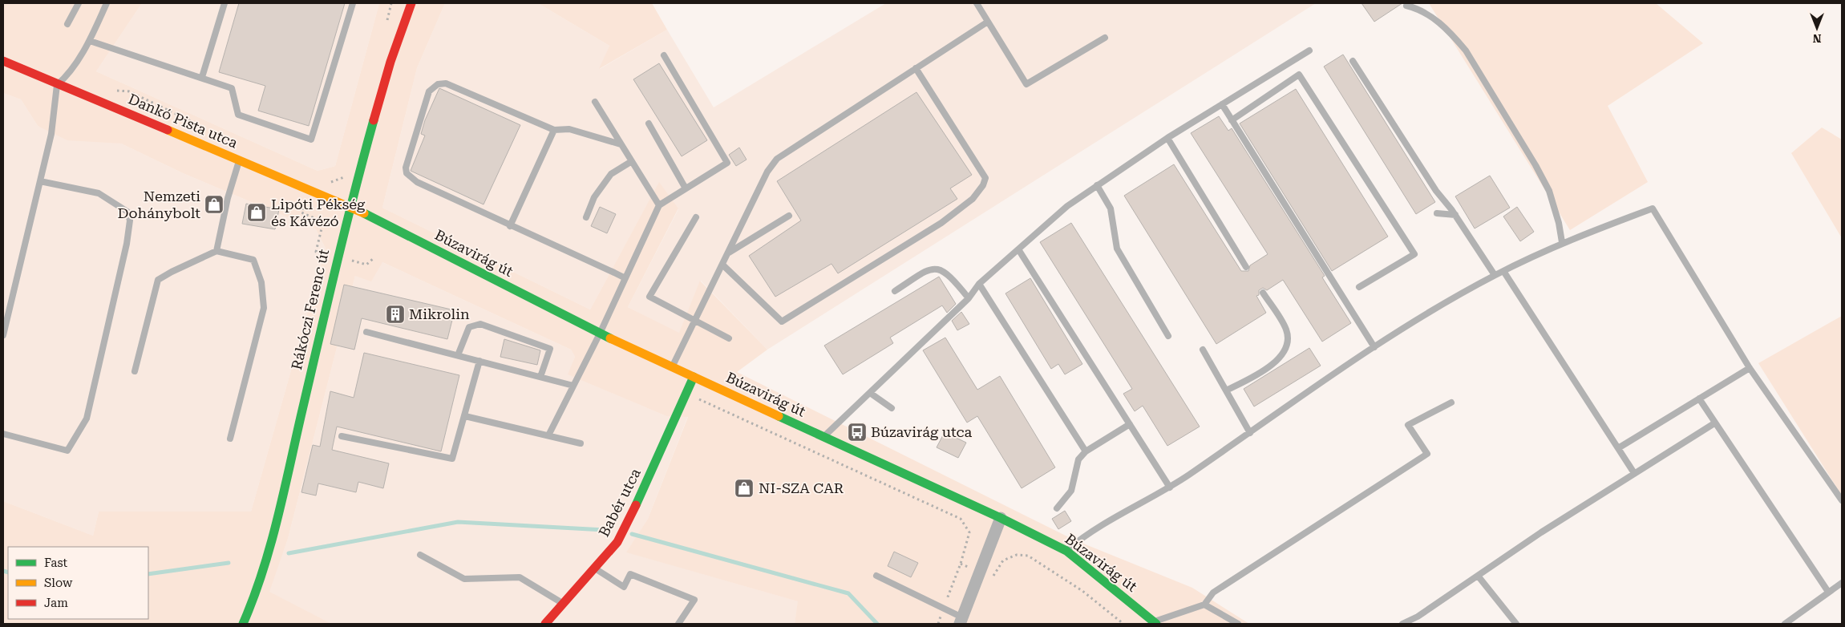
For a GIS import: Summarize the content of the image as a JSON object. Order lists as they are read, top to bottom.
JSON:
{
  "streets": {
    "street": [
      "Dankó Pista utca",
      "Búzavirág út",
      "Rákóczi Ferenc út",
      "Babér utca"
    ]
  },
  "crossings": [
    ["Dankó Pista utca", "Búzavirág út"],
    ["Dankó Pista utca", "Rákóczi Ferenc út"],
    ["Búzavirág út", "Rákóczi Ferenc út"],
    ["Búzavirág út", "Babér utca"]
  ],
  "places": {
    "shop": ["Nemzeti Dohánybolt", "Lipóti Pékség és Kávézó", "NI-SZA CAR"],
    "building": ["Mikrolin"],
    "bus stop": ["Búzavirág utca"]
  },
  "legend": ["Fast", "Slow", "Jam"],
  "north": "bottom"
}
